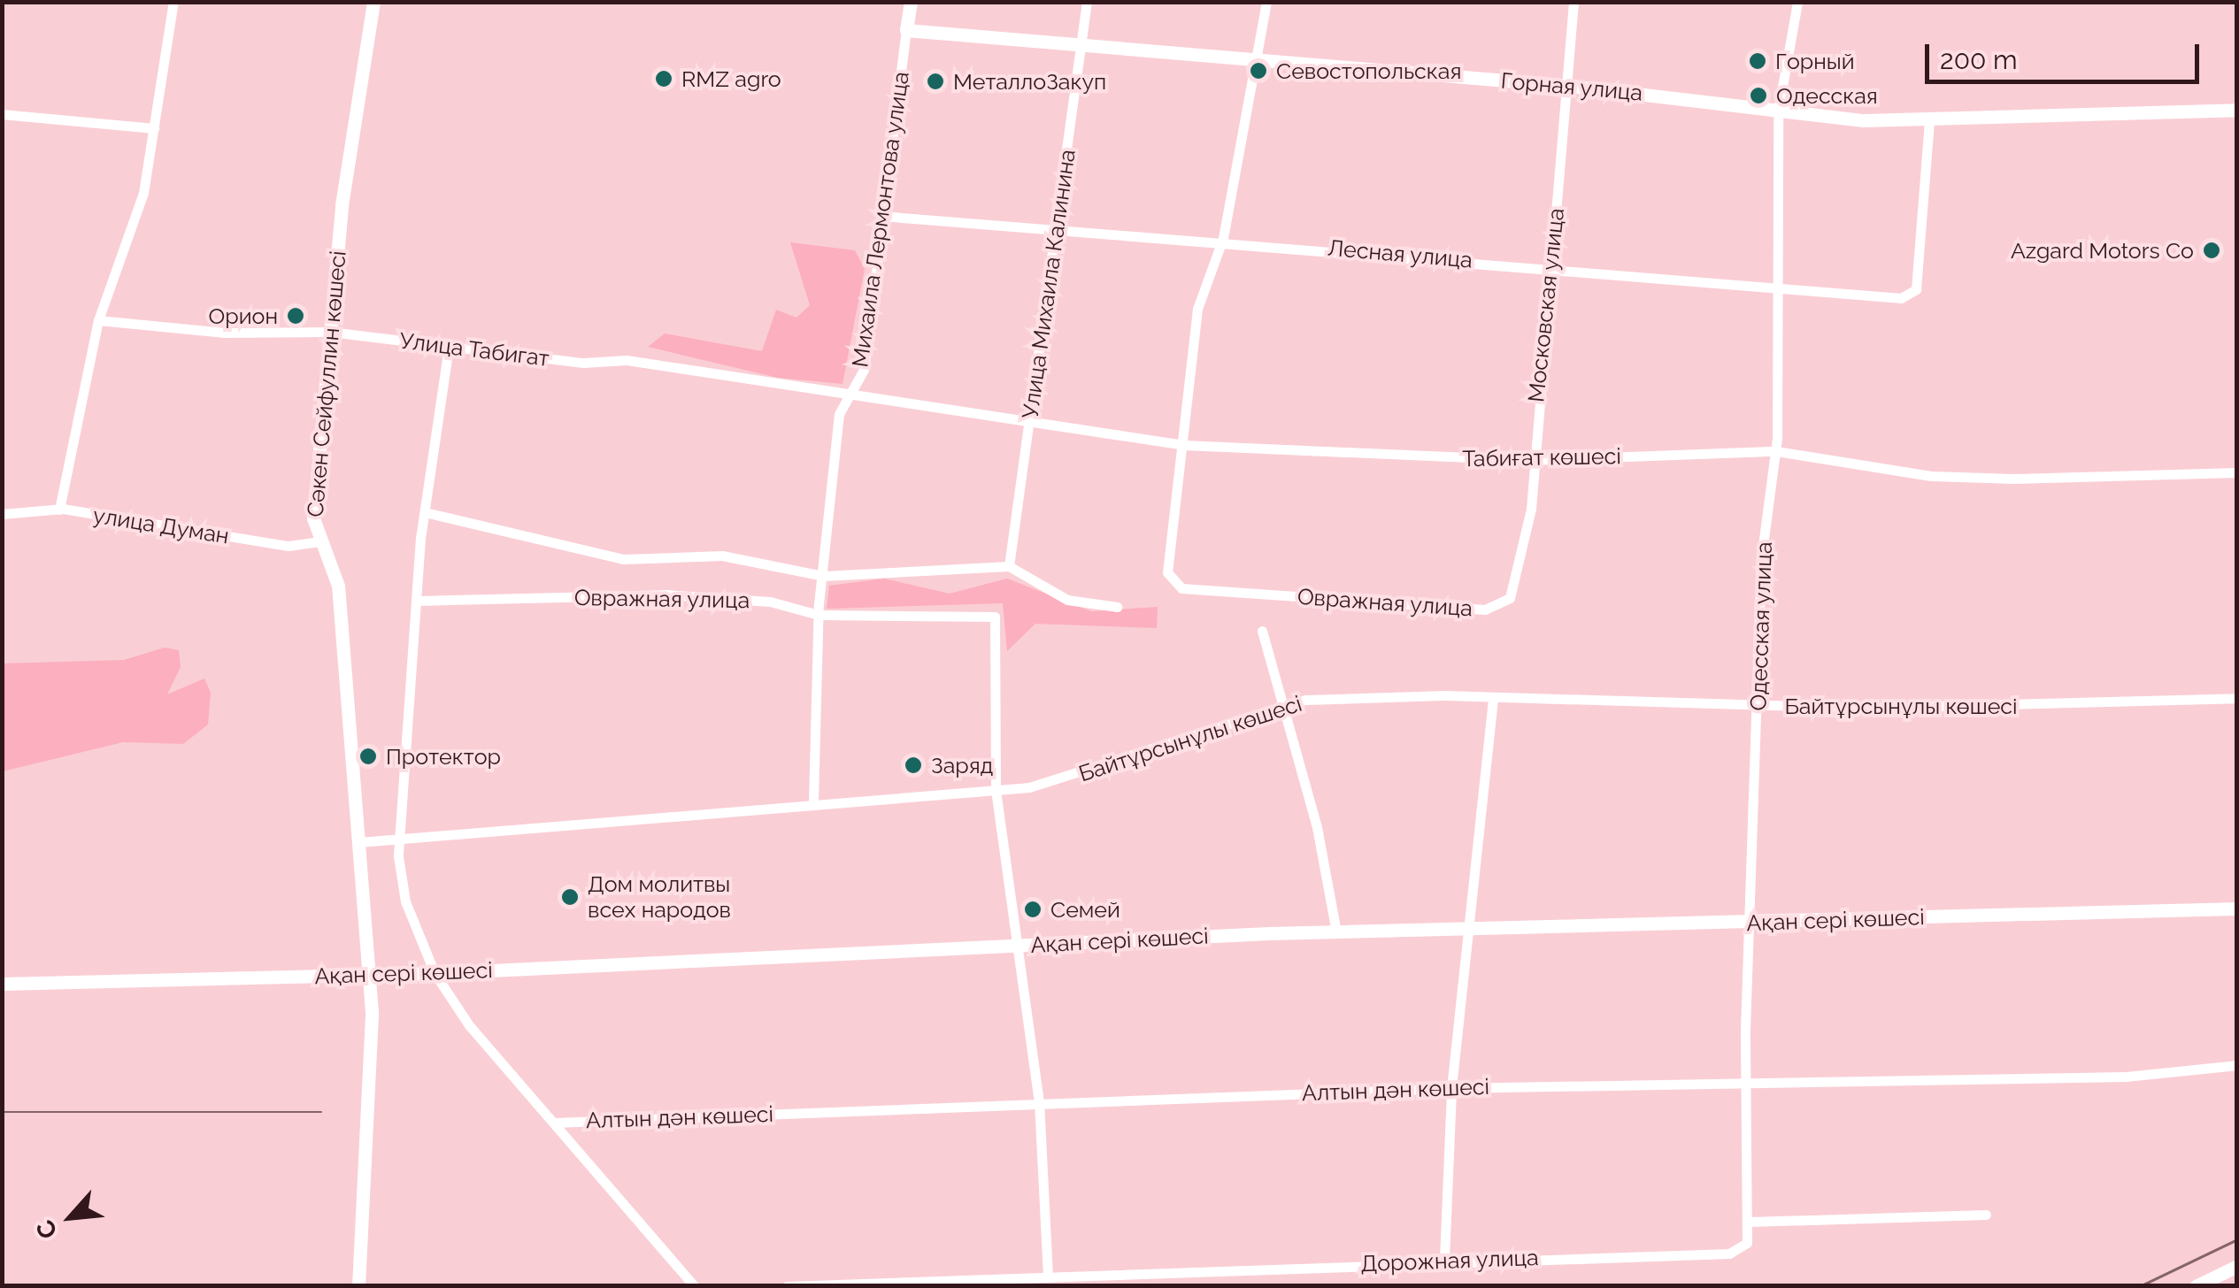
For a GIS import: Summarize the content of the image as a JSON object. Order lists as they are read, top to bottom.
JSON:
{
  "streets": {
    "street": [
      "Горная улица",
      "Михаила Лермонтова улица",
      "Лесная улица",
      "Улица Михаила Калинина",
      "Московская улица",
      "Улица Табигат",
      "Сәкен Сейфуллин көшесі",
      "Табиғат көшесі",
      "улица Думан",
      "Овражная улица",
      "Одесская улица",
      "Байтұрсынұлы көшесі",
      "Ақан сері көшесі",
      "Алтын дән көшесі",
      "Дорожная улица"
    ]
  },
  "crossings": [
    ["Горная улица", "Михаила Лермонтова улица"],
    ["Горная улица", "Лесная улица"],
    ["Горная улица", "Улица Михаила Калинина"],
    ["Горная улица", "Московская улица"],
    ["Горная улица", "Одесская улица"],
    ["Михаила Лермонтова улица", "Лесная улица"],
    ["Михаила Лермонтова улица", "Улица Табигат"],
    ["Михаила Лермонтова улица", "Табиғат көшесі"],
    ["Михаила Лермонтова улица", "Овражная улица"],
    ["Михаила Лермонтова улица", "Байтұрсынұлы көшесі"],
    ["Лесная улица", "Улица Михаила Калинина"],
    ["Лесная улица", "Московская улица"],
    ["Лесная улица", "Одесская улица"],
    ["Улица Михаила Калинина", "Табиғат көшесі"],
    ["Улица Михаила Калинина", "Овражная улица"],
    ["Московская улица", "Табиғат көшесі"],
    ["Московская улица", "Овражная улица"],
    ["Улица Табигат", "Сәкен Сейфуллин көшесі"],
    ["Улица Табигат", "Табиғат көшесі"],
    ["Сәкен Сейфуллин көшесі", "улица Думан"],
    ["Сәкен Сейфуллин көшесі", "Байтұрсынұлы көшесі"],
    ["Сәкен Сейфуллин көшесі", "Ақан сері көшесі"],
    ["Табиғат көшесі", "Овражная улица"],
    ["Табиғат көшесі", "Одесская улица"],
    ["Овражная улица", "Байтұрсынұлы көшесі"],
    ["Одесская улица", "Байтұрсынұлы көшесі"],
    ["Одесская улица", "Ақан сері көшесі"],
    ["Одесская улица", "Алтын дән көшесі"],
    ["Одесская улица", "Дорожная улица"]
  ],
  "places": [
    "Горный",
    "Севостопольская",
    "RMZ agro",
    "МеталлоЗакуп",
    "Одесская",
    "Azgard Motors Co",
    "Орион",
    "Протектор",
    "Заряд",
    "Дом молитвы всех народов",
    "Семей"
  ],
  "scale_bar": "200 m",
  "north": "bottom left"
}
